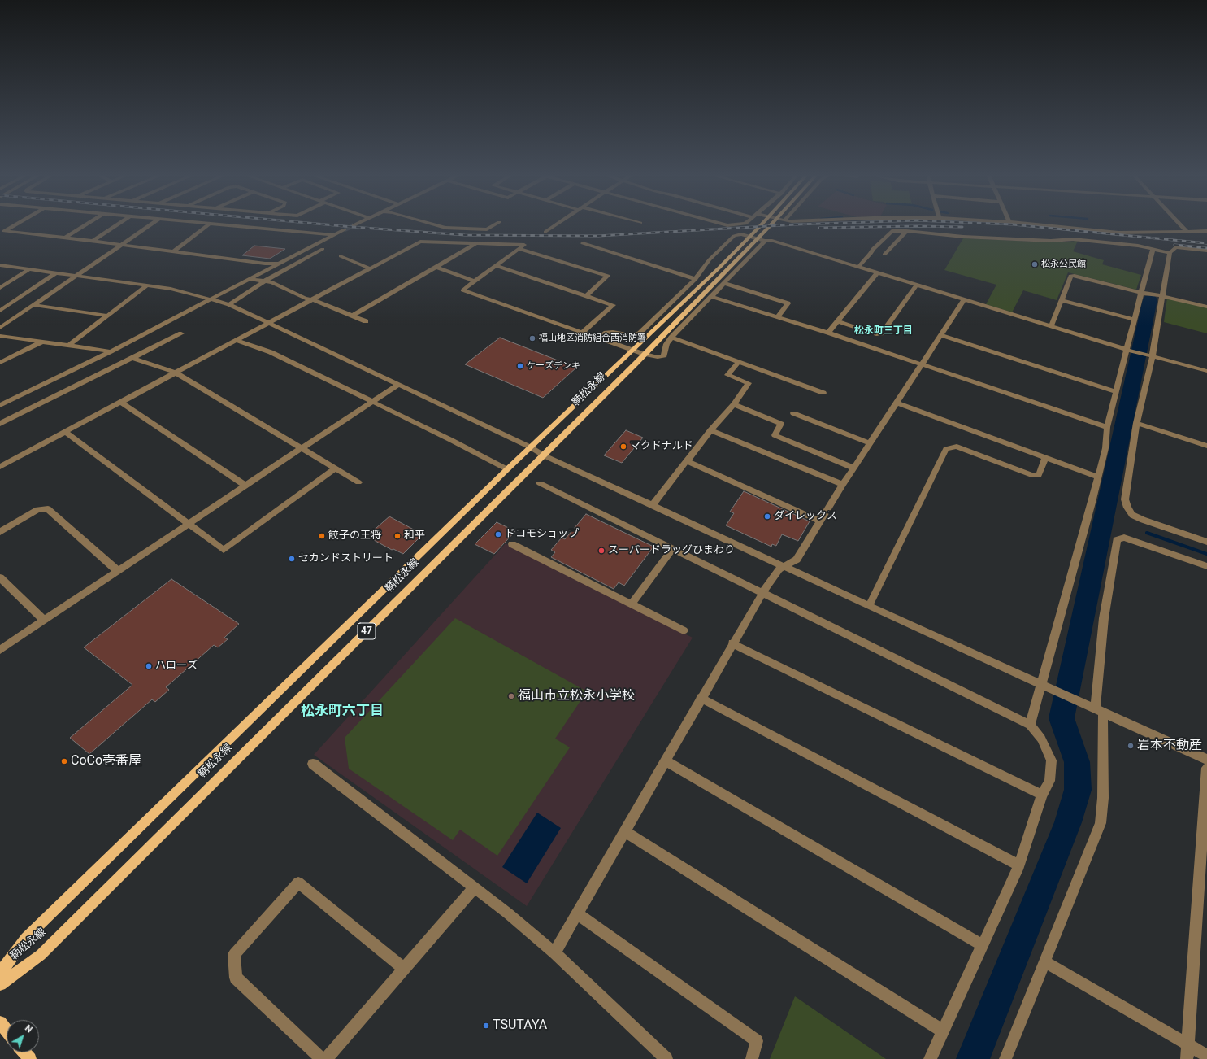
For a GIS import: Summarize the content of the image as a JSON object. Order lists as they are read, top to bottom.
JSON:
{
  "streets": {
    "main road": ["鞆松永線", "47"]
  },
  "districts": ["松永町三丁目", "松永町六丁目"],
  "places": [
    "松永公民館",
    "福山地区消防組合西消防署",
    "ケーズデンキ",
    "マクドナルド",
    "ダイレックス",
    "ドコモショップ",
    "餃子の王将",
    "和平",
    "スーパードラッグひまわり",
    "セカンドストリート",
    "ハローズ",
    "福山市立松永小学校",
    "岩本不動産",
    "CoCo壱番屋",
    "TSUTAYA"
  ],
  "north": "top right"
}
